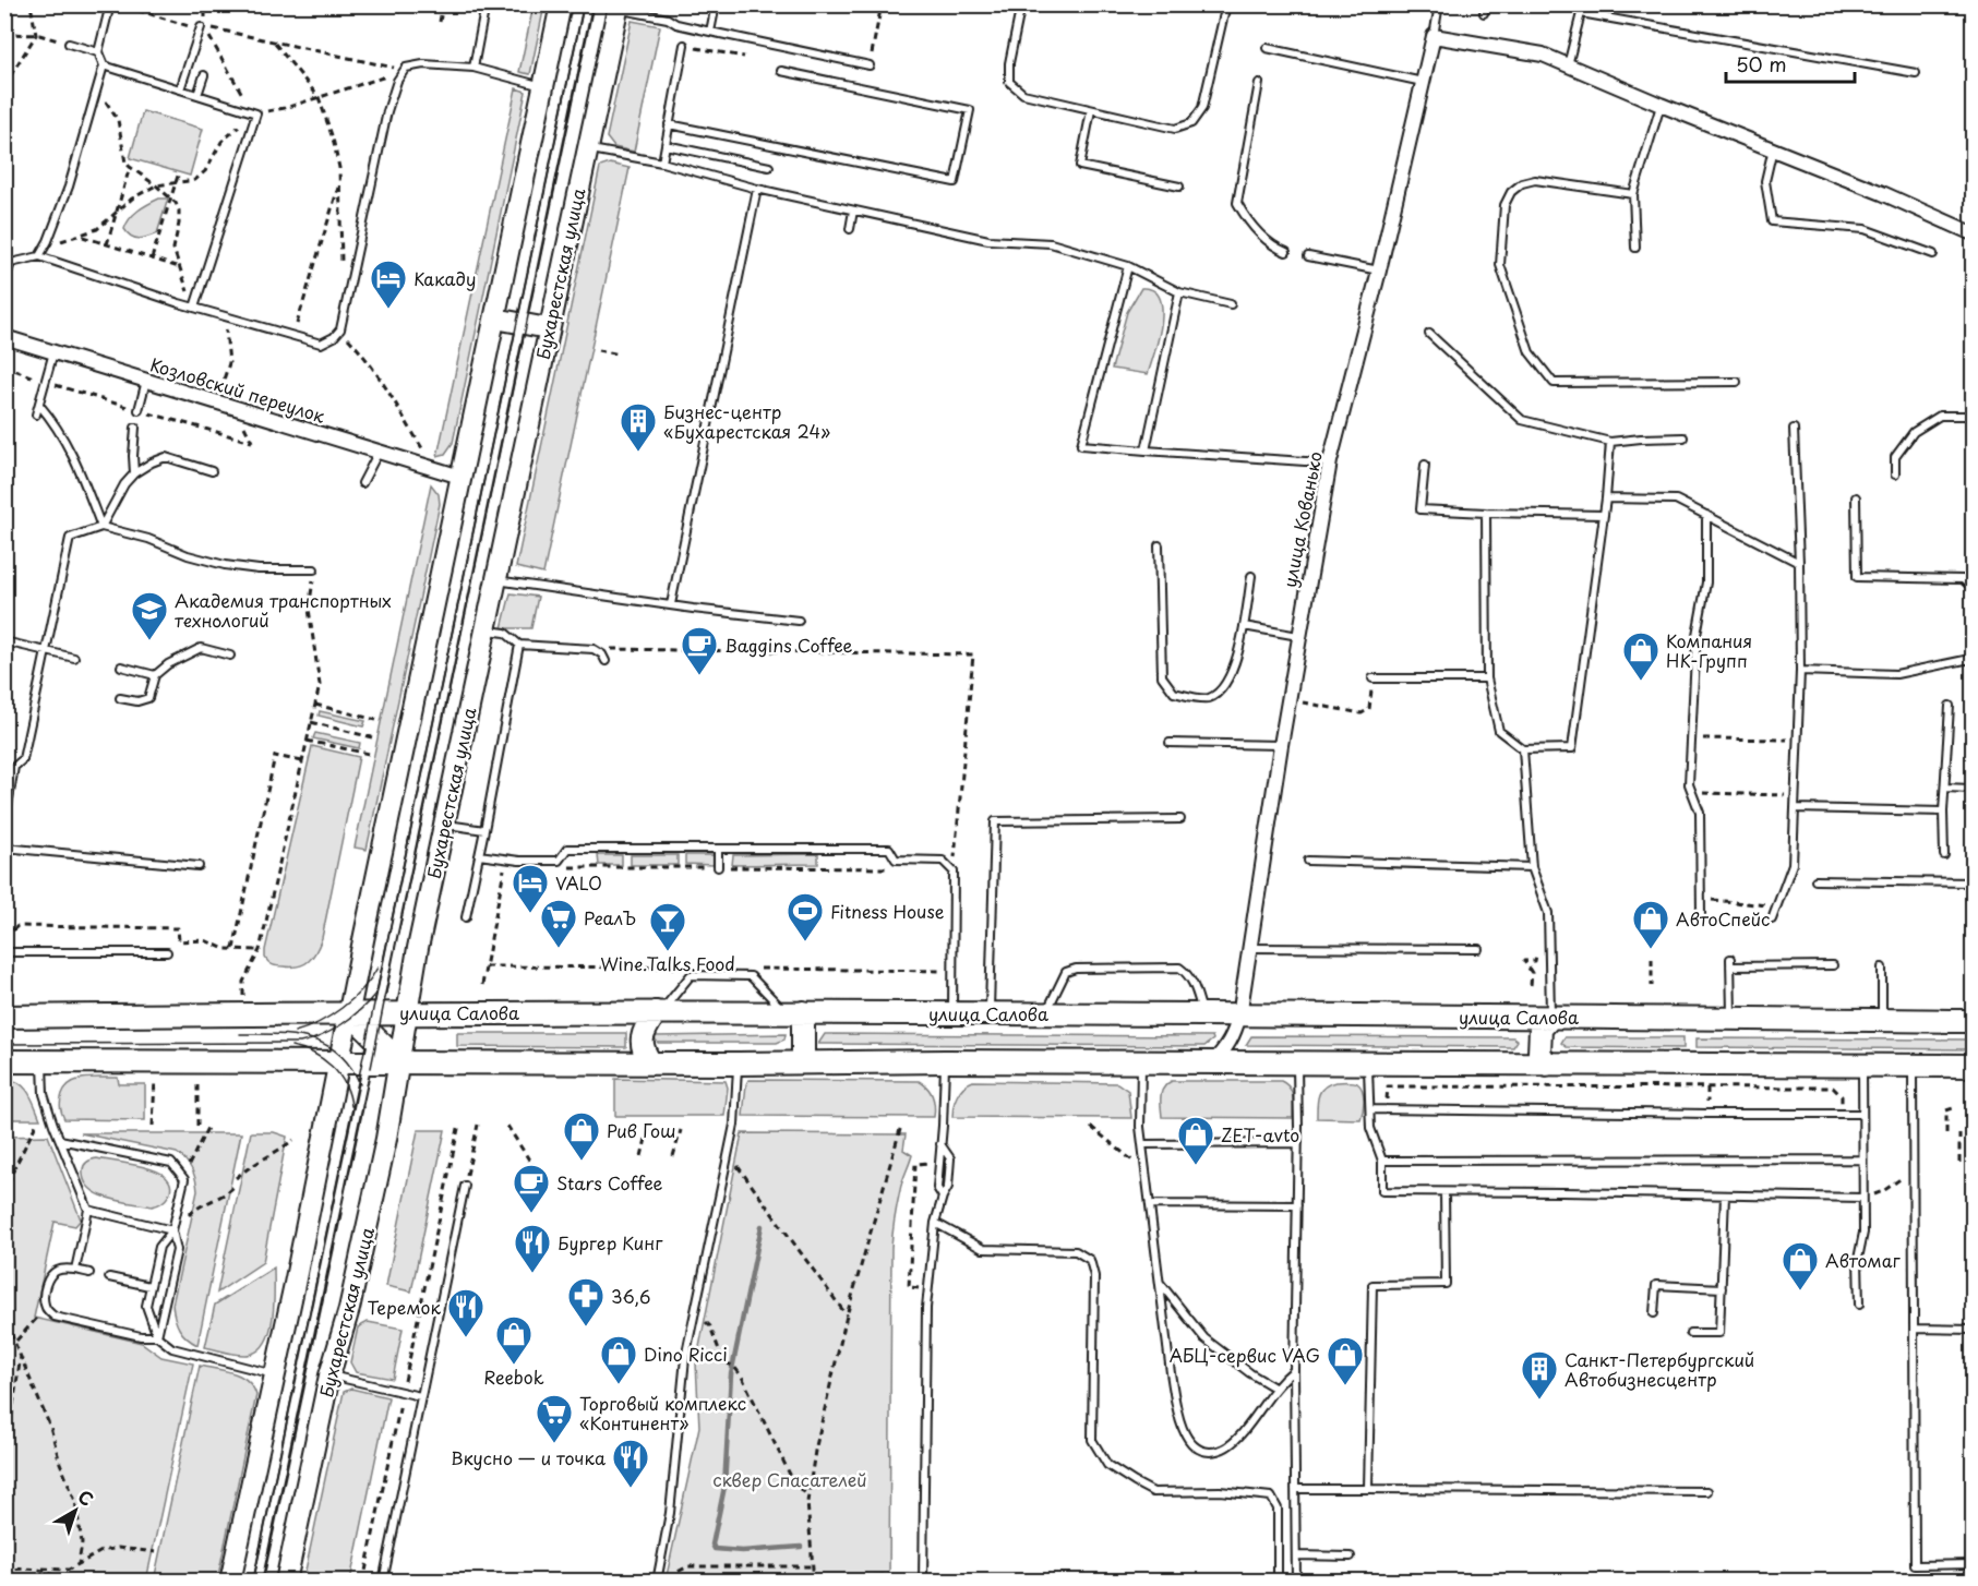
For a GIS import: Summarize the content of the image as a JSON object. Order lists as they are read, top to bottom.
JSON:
{
  "streets": {
    "main road": ["Бухарестская улица", "улица Салова"],
    "street": ["Козловский переулок", "улица Кованько"]
  },
  "crossings": [
    ["Бухарестская улица", "улица Салова"],
    ["улица Кованько", "улица Салова"]
  ],
  "parks": ["cквер Спасателей"],
  "places": {
    "hotel": ["Какаду", "VALO"],
    "building": ["Бизнес-центр «Бухарестская 24»", "Санкт-Петербургский Автобизнесцентр"],
    "school or university": ["Академия транспортных технологий"],
    "cafe": ["Baggins Coffee", "Stars Coffee"],
    "shop": [
      "Компания НК-Групп",
      "АвтоСпейс",
      "Рив Гош",
      "ZET-avto",
      "Автомаг",
      "Reebok",
      "Dino Ricci",
      "АБЦ-сервис VAG"
    ],
    "sports": ["Fitness House"],
    "supermarket": ["РеалЪ", "Торговый комплекс «Континент»"],
    "bar": ["Wine.Talks.Food"],
    "restaurant": ["Бургер Кинг", "Теремок", "Вкусно — и точка"],
    "pharmacy": ["36,6"]
  },
  "scale_bar": "50 m",
  "north": "top right"
}
